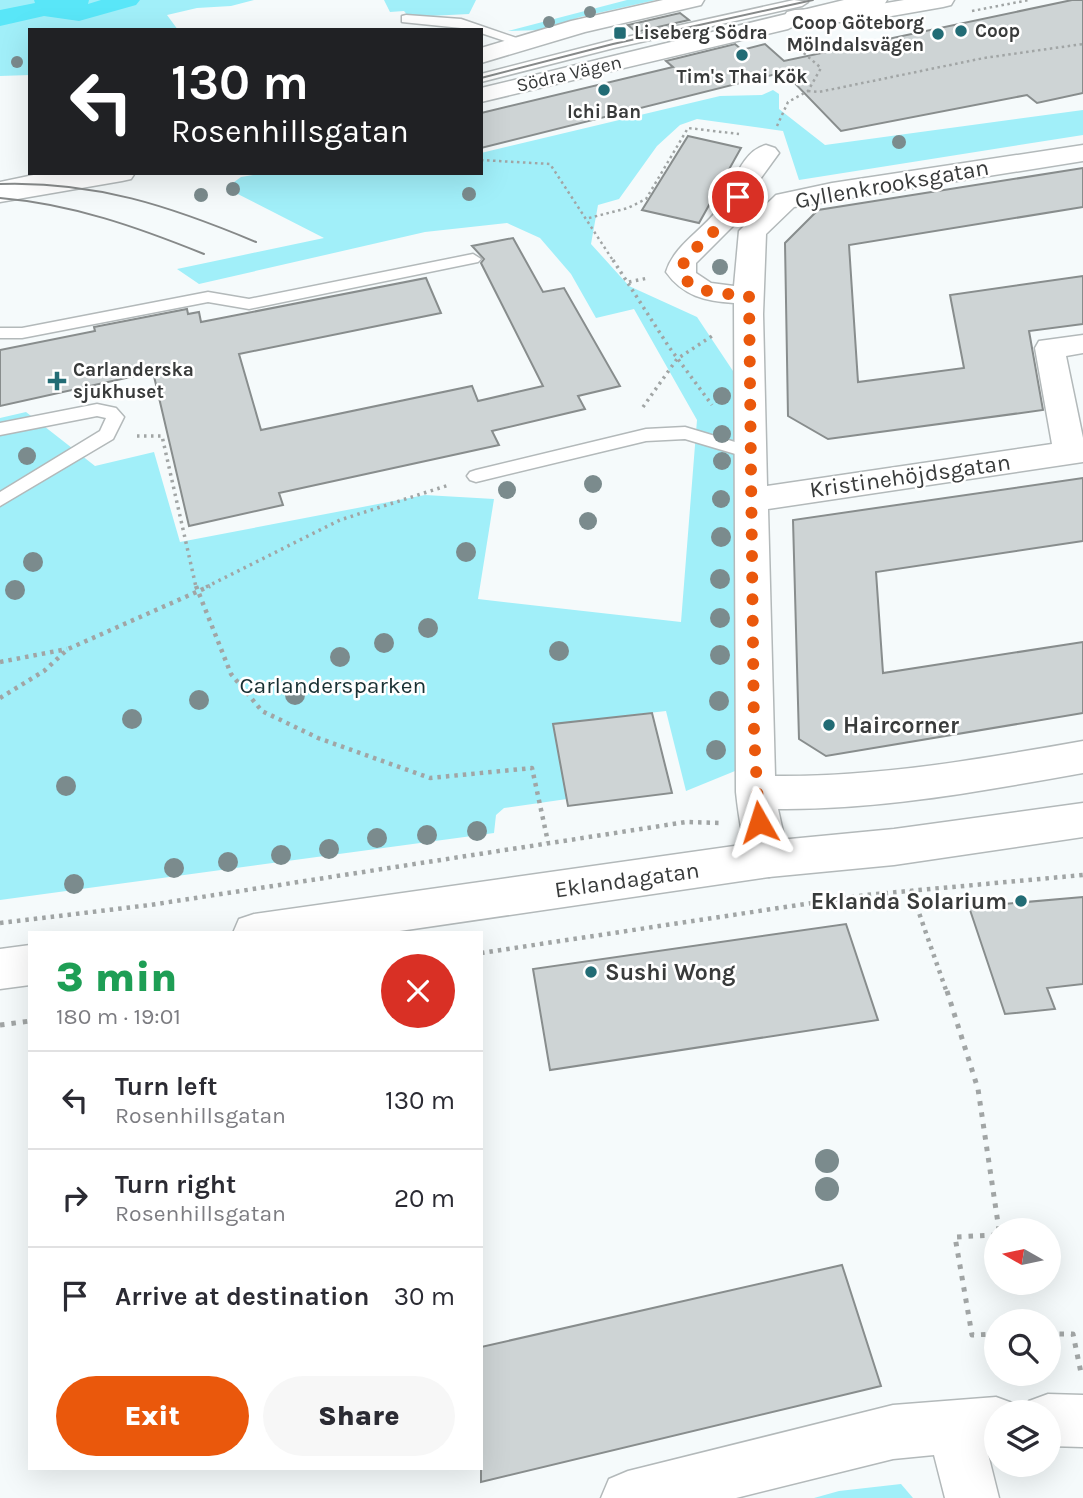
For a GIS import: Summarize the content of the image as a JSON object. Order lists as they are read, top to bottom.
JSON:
{
  "streets": {
    "street": [
      "Södra Vägen",
      "Gyllenkrooksgatan",
      "Kristinehöjdsgatan",
      "Eklandagatan"
    ]
  },
  "crossings": [
    ["Gyllenkrooksgatan", "Kristinehöjdsgatan"],
    ["Gyllenkrooksgatan", "Eklandagatan"]
  ],
  "parks": ["Carlandersparken"],
  "places": {
    "other": [
      "Coop",
      "Coop Göteborg Mölndalsvägen",
      "Tim's Thai Kök",
      "Ichi Ban",
      "Haircorner",
      "Eklanda Solarium",
      "Sushi Wong"
    ],
    "transit": ["Liseberg Södra"],
    "health": ["Carlanderska sjukhuset"]
  },
  "north": "left",
  "page": {
    "turn": ["130 m", "Rosenhillsgatan"],
    "heading": ["3 min", "180 m · 19:01"],
    "list": [
      {
        "name": "Turn left",
        "note": "Rosenhillsgatan",
        "value": "130 m"
      },
      {
        "name": "Turn right",
        "note": "Rosenhillsgatan",
        "value": "20 m"
      },
      {
        "name": "Arrive at destination",
        "value": "30 m"
      }
    ],
    "buttons": ["Exit", "Share"]
  }
}
